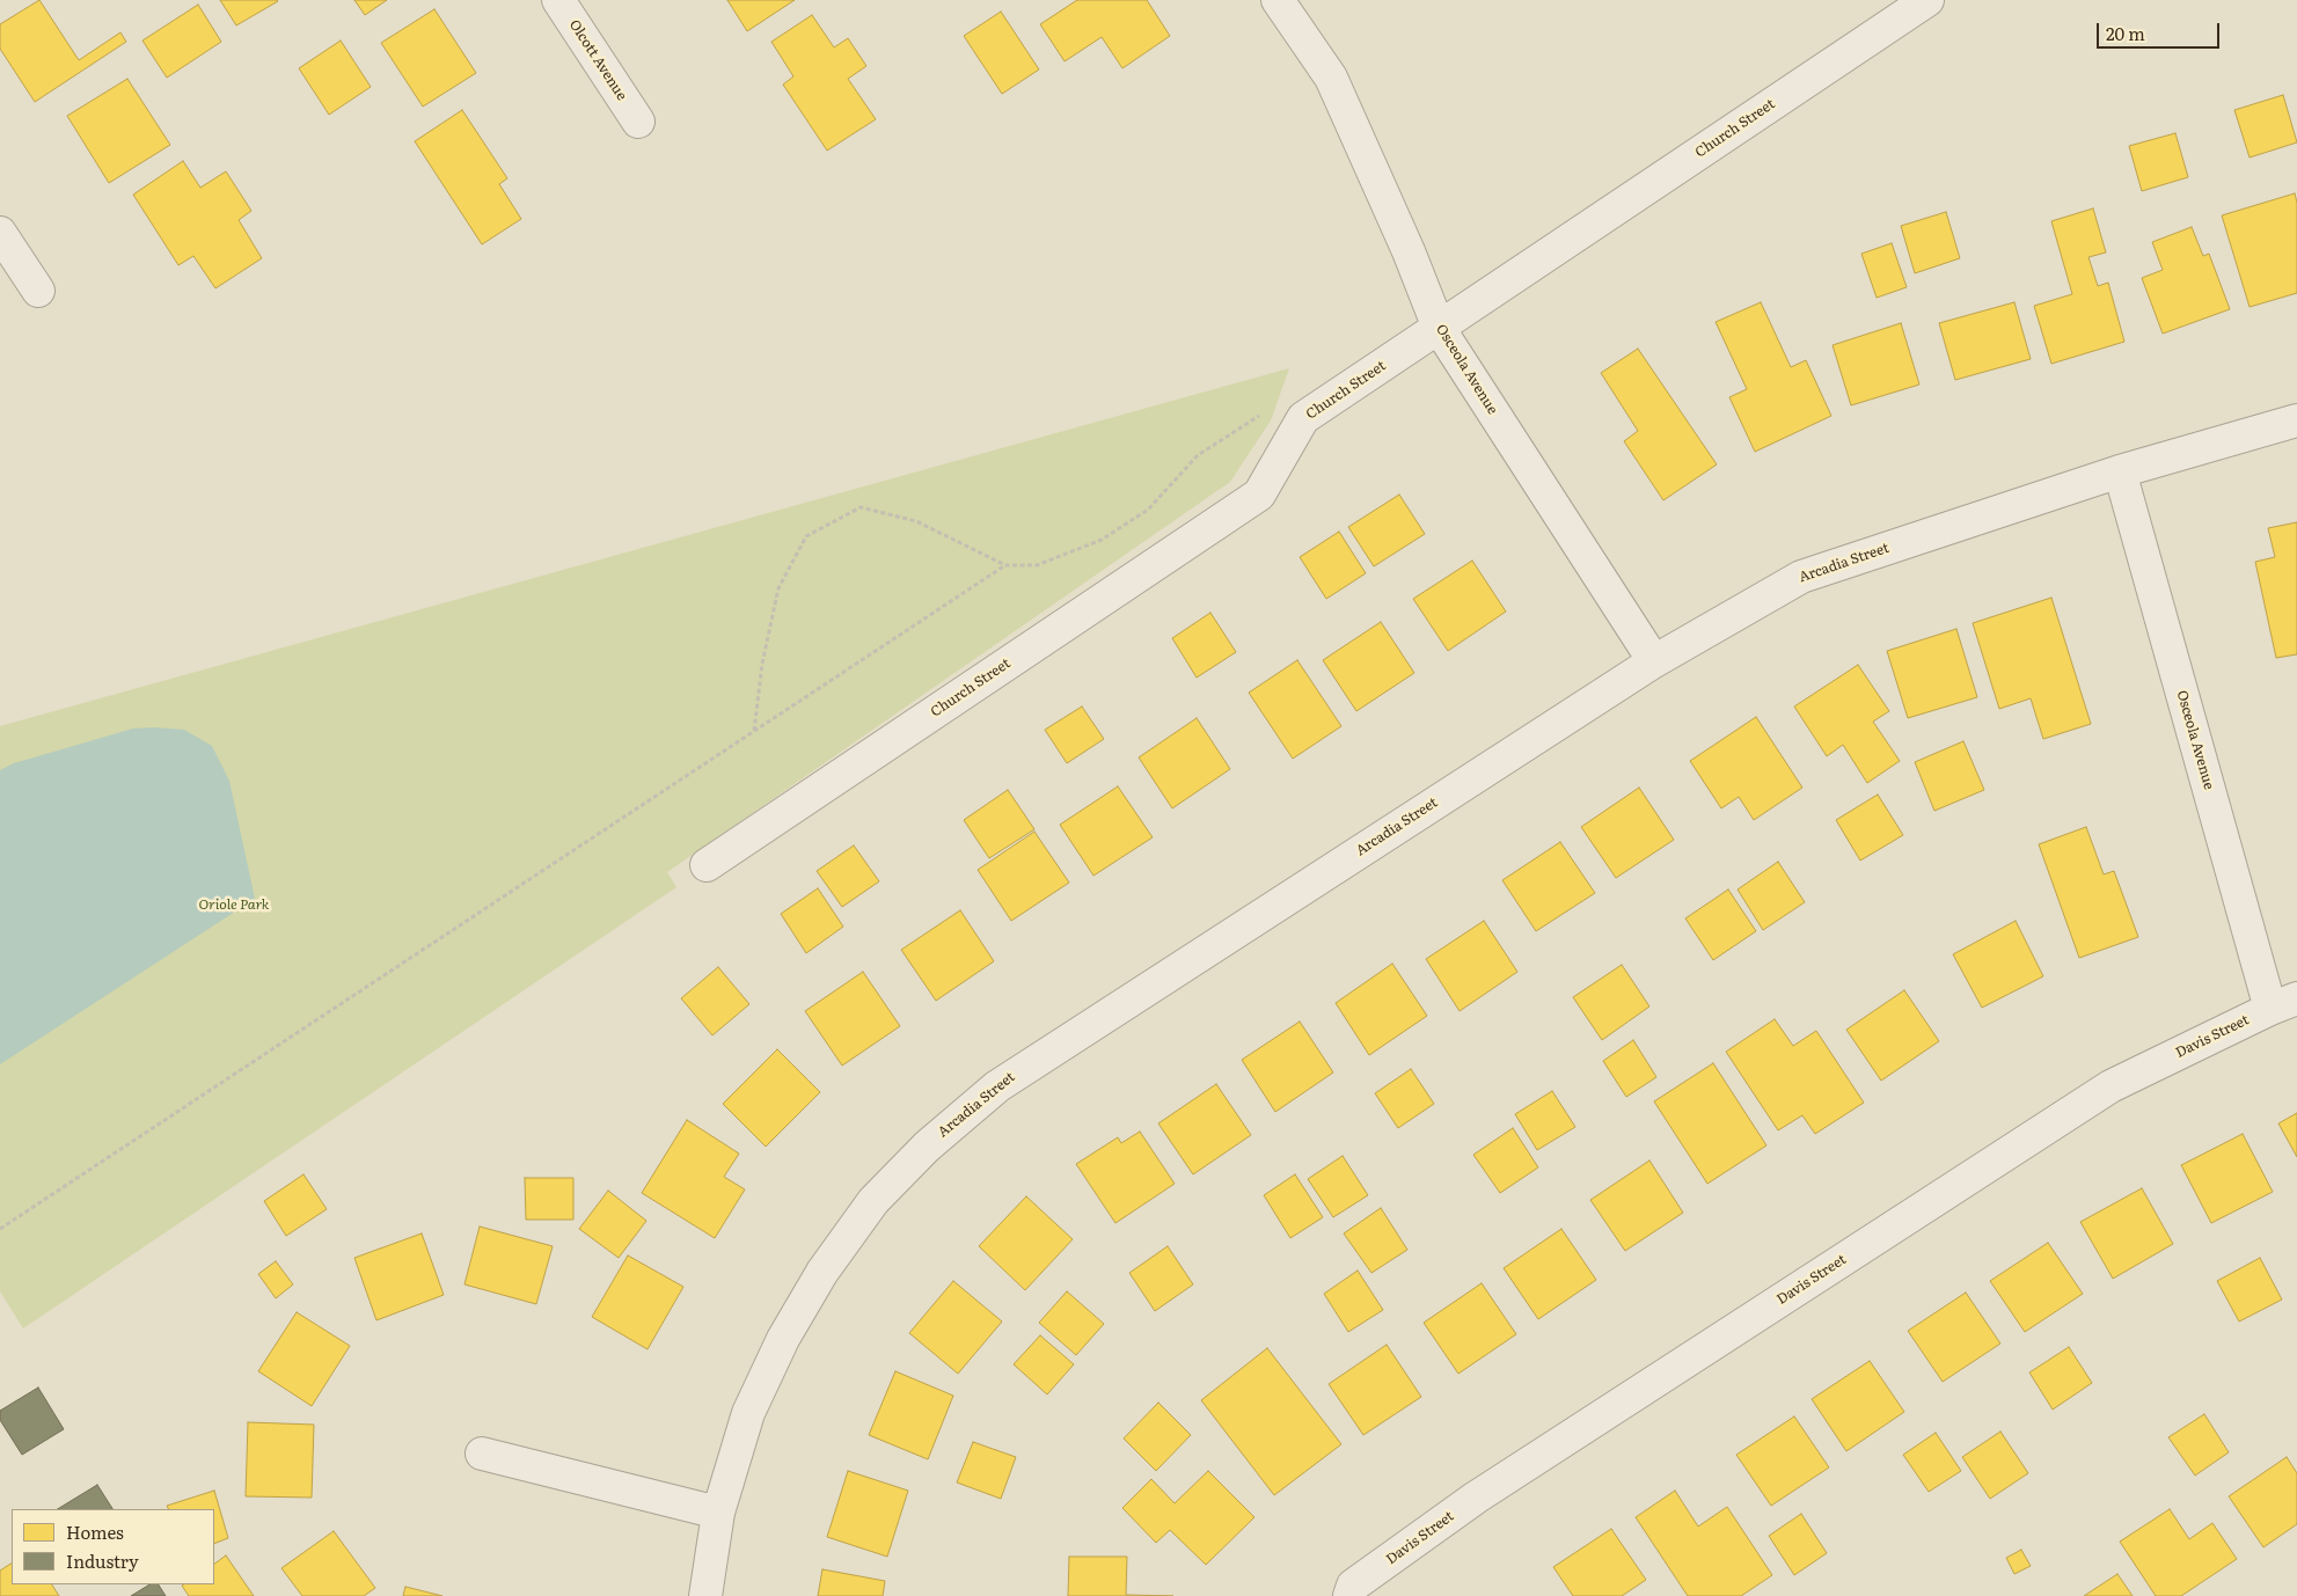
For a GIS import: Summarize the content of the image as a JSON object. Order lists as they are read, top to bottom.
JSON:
{
  "streets": {
    "street": [
      "Olcott Avenue",
      "Church Street",
      "Osceola Avenue",
      "Arcadia Street",
      "Davis Street"
    ]
  },
  "crossings": [
    ["Church Street", "Osceola Avenue"],
    ["Osceola Avenue", "Arcadia Street"],
    ["Osceola Avenue", "Davis Street"]
  ],
  "parks": ["Oriole Park"],
  "legend": ["Homes", "Industry"],
  "scale_bar": "20 m"
}
